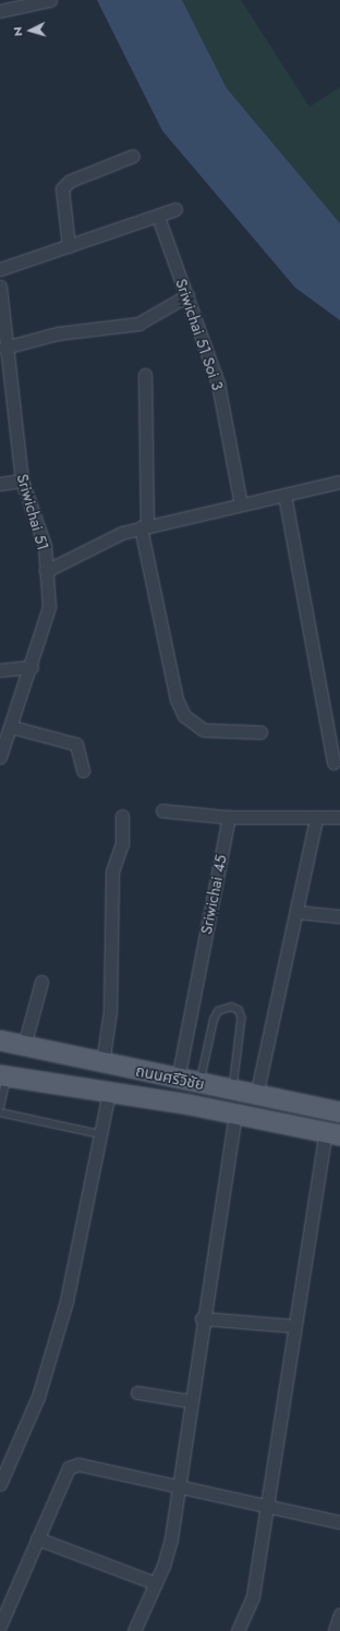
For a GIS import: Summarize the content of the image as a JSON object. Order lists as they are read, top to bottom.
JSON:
{
  "streets": {
    "main road": ["ถนนศรีวิชัย"],
    "street": ["Sriwichai 51 Soi 3", "Sriwichai 51", "Sriwichai 45"]
  },
  "crossings": [
    ["Sriwichai 45", "ถนนศรีวิชัย"]
  ],
  "north": "left"
}
